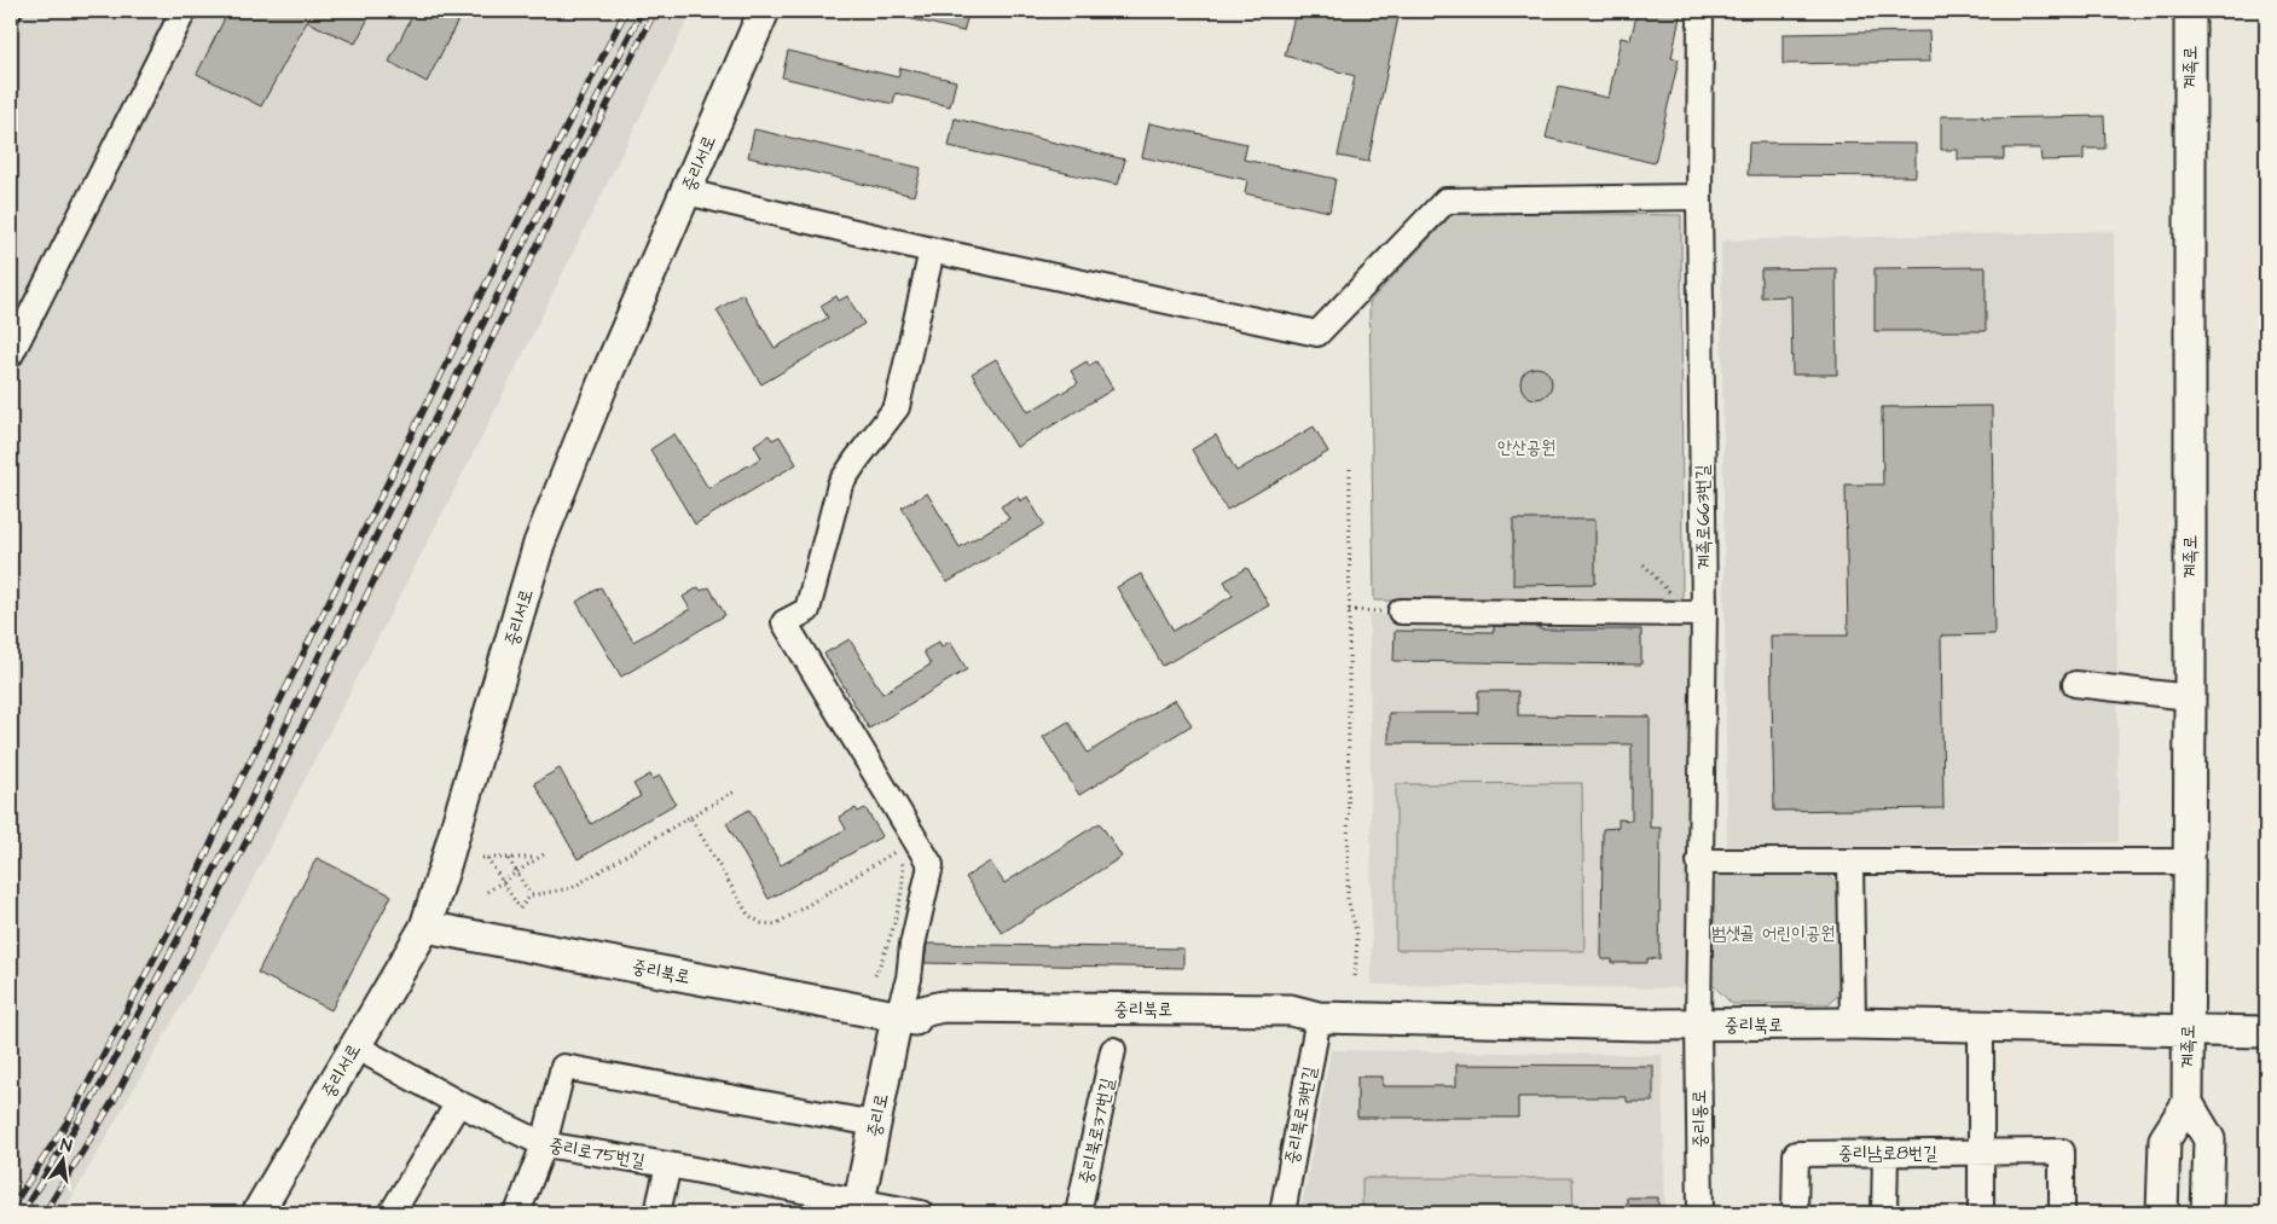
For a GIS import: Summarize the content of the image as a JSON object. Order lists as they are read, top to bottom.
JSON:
{
  "streets": {
    "main road": [
      "계족로",
      "중리서로",
      "중리북로",
      "중리로"
    ],
    "street": [
      "계족로663번길",
      "중리북로31번길",
      "중리동로",
      "중리북로37번길",
      "중리로75번길",
      "중리남로8번길"
    ]
  },
  "crossings": [
    ["계족로", "중리북로"],
    ["중리서로", "중리북로"],
    ["중리서로", "중리로75번길"],
    ["계족로663번길", "중리북로"],
    ["계족로663번길", "중리동로"],
    ["중리북로", "중리로"],
    ["중리북로", "중리북로31번길"],
    ["중리북로", "중리동로"],
    ["중리로", "중리로75번길"]
  ],
  "parks": ["안산공원", "범샛골 어린이공원"],
  "north": "top"
}
